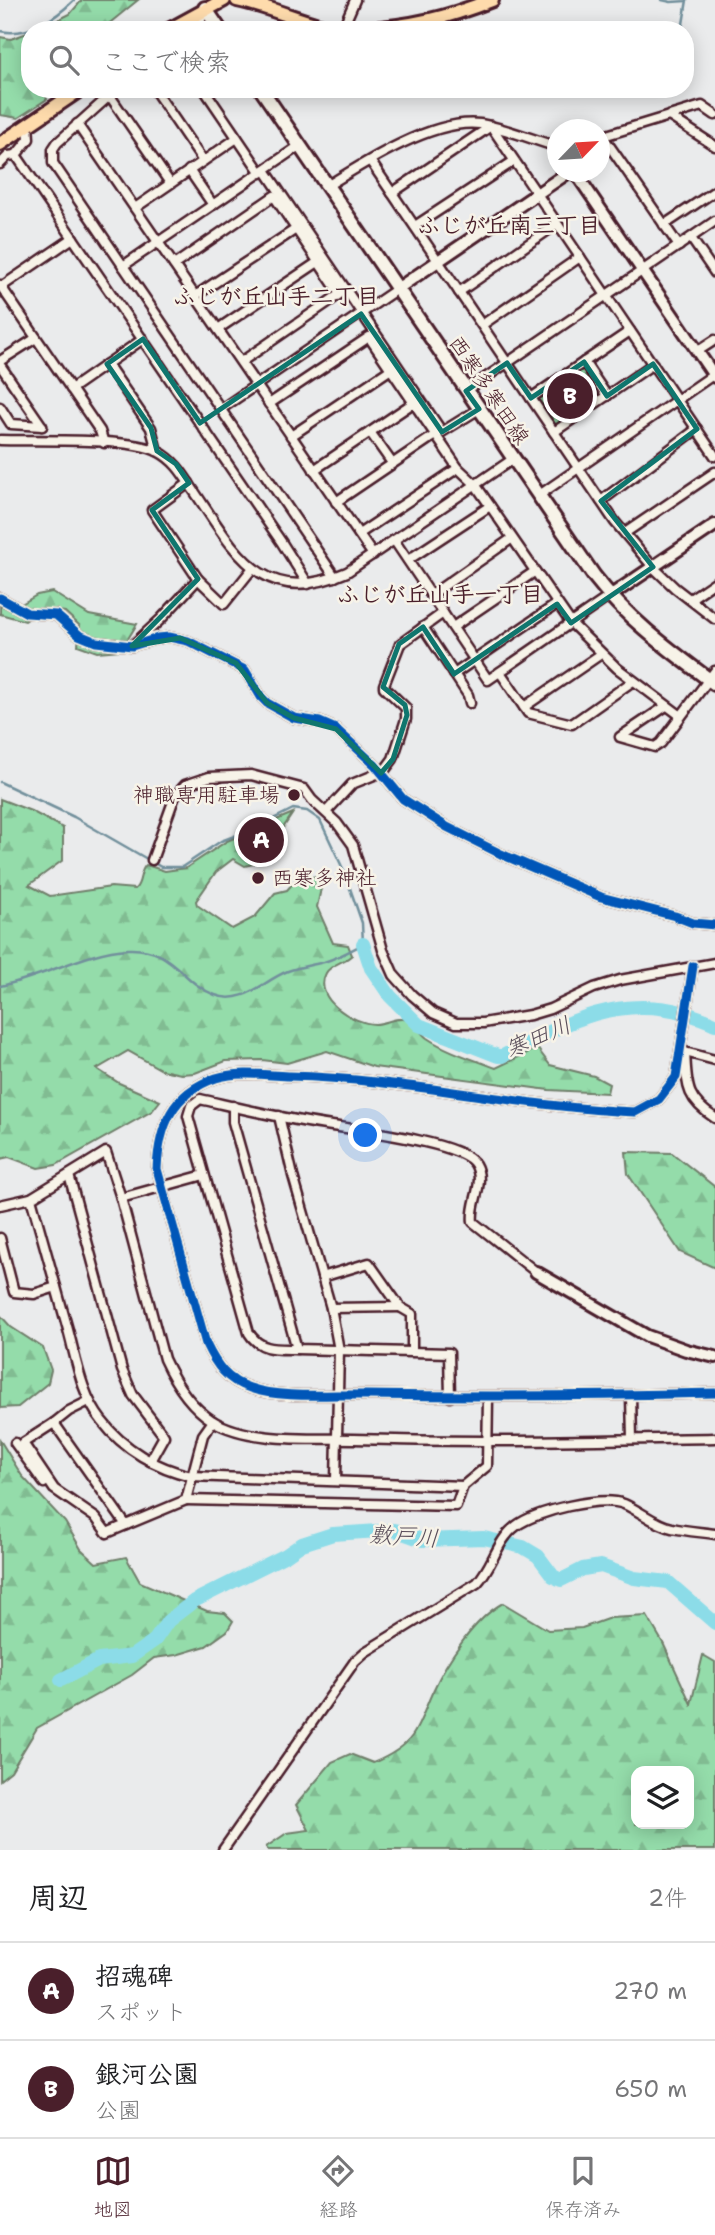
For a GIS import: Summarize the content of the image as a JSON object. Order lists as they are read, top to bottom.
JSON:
{
  "streets": {
    "main road": ["西寒多寒田線"]
  },
  "districts": ["ふじが丘南三丁目", "ふじが丘山手二丁目", "ふじが丘山手一丁目"],
  "water": ["寒田川", "敷戸川"],
  "places": ["神職専用駐車場", "西寒多神社"],
  "north": "top right",
  "page": {
    "search": "ここで検索",
    "pins": ["B", "A"],
    "heading": ["周辺", "2件"],
    "list": [
      {
        "mark": "A",
        "name": "招魂碑",
        "note": "スポット",
        "value": "270 m"
      },
      {
        "mark": "B",
        "name": "銀河公園",
        "note": "公園",
        "value": "650 m"
      }
    ],
    "nav": ["地図", "経路", "保存済み"]
  }
}
